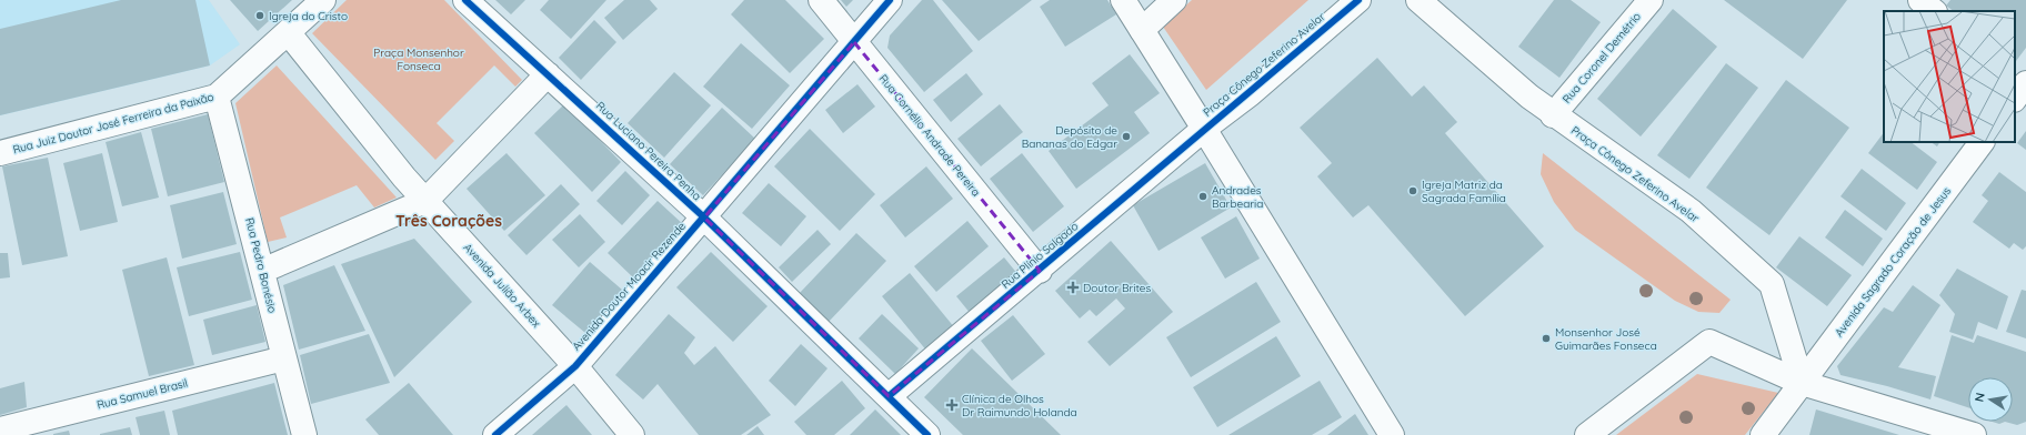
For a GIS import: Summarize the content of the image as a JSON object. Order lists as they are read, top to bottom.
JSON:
{
  "streets": {
    "street": [
      "Rua Coronel Demétrio",
      "Praça Cônego Zeferino Avelar",
      "Rua Juiz Doutor José Ferreira da Paixão",
      "Rua Cornélio Andrade Pereira",
      "Rua Luciano Pereira Penha",
      "Rua Plínio Salgado",
      "Avenida Sagrado Coração de Jesus",
      "Rua Pedro Bonésio",
      "Avenida Julião Arbex",
      "Avenida Doutor Moacir Rezende",
      "Rua Samuel Brasil"
    ]
  },
  "crossings": [
    ["Rua Coronel Demétrio", "Praça Cônego Zeferino Avelar"],
    ["Praça Cônego Zeferino Avelar", "Rua Plínio Salgado"],
    ["Praça Cônego Zeferino Avelar", "Avenida Sagrado Coração de Jesus"],
    ["Rua Juiz Doutor José Ferreira da Paixão", "Rua Pedro Bonésio"],
    ["Rua Juiz Doutor José Ferreira da Paixão", "Avenida Julião Arbex"],
    ["Rua Cornélio Andrade Pereira", "Rua Plínio Salgado"],
    ["Rua Cornélio Andrade Pereira", "Avenida Doutor Moacir Rezende"],
    ["Rua Luciano Pereira Penha", "Rua Plínio Salgado"],
    ["Rua Luciano Pereira Penha", "Avenida Doutor Moacir Rezende"],
    ["Rua Pedro Bonésio", "Rua Samuel Brasil"],
    ["Avenida Julião Arbex", "Avenida Doutor Moacir Rezende"]
  ],
  "districts": ["Três Corações"],
  "parks": ["Praça Monsenhor Fonseca"],
  "places": {
    "other": [
      "Igreja do Cristo",
      "Depósito de Bananas do Edgar",
      "Igreja Matriz da Sagrada Família",
      "Andrades Barbearia",
      "Monsenhor José Guimarães Fonseca"
    ],
    "health": ["Doutor Brites", "Clínica de Olhos Dr Raimundo Holanda"]
  },
  "north": "left"
}
